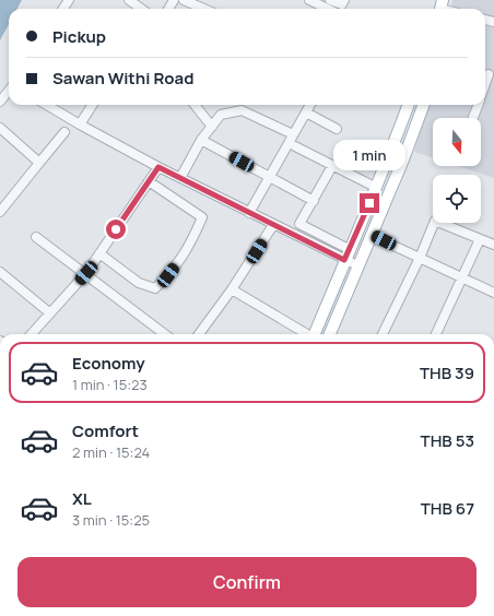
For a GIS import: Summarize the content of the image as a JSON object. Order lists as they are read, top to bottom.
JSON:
{
  "north": "bottom",
  "page": {
    "banner": ["Pickup", "Sawan Withi Road"],
    "bubble": "1 min",
    "list": [
      {
        "name": "Economy",
        "note": "1 min · 15:23",
        "value": "THB 39"
      },
      {
        "name": "Comfort",
        "note": "2 min · 15:24",
        "value": "THB 53"
      },
      {
        "name": "XL",
        "note": "3 min · 15:25",
        "value": "THB 67"
      }
    ],
    "buttons": "Confirm"
  }
}
